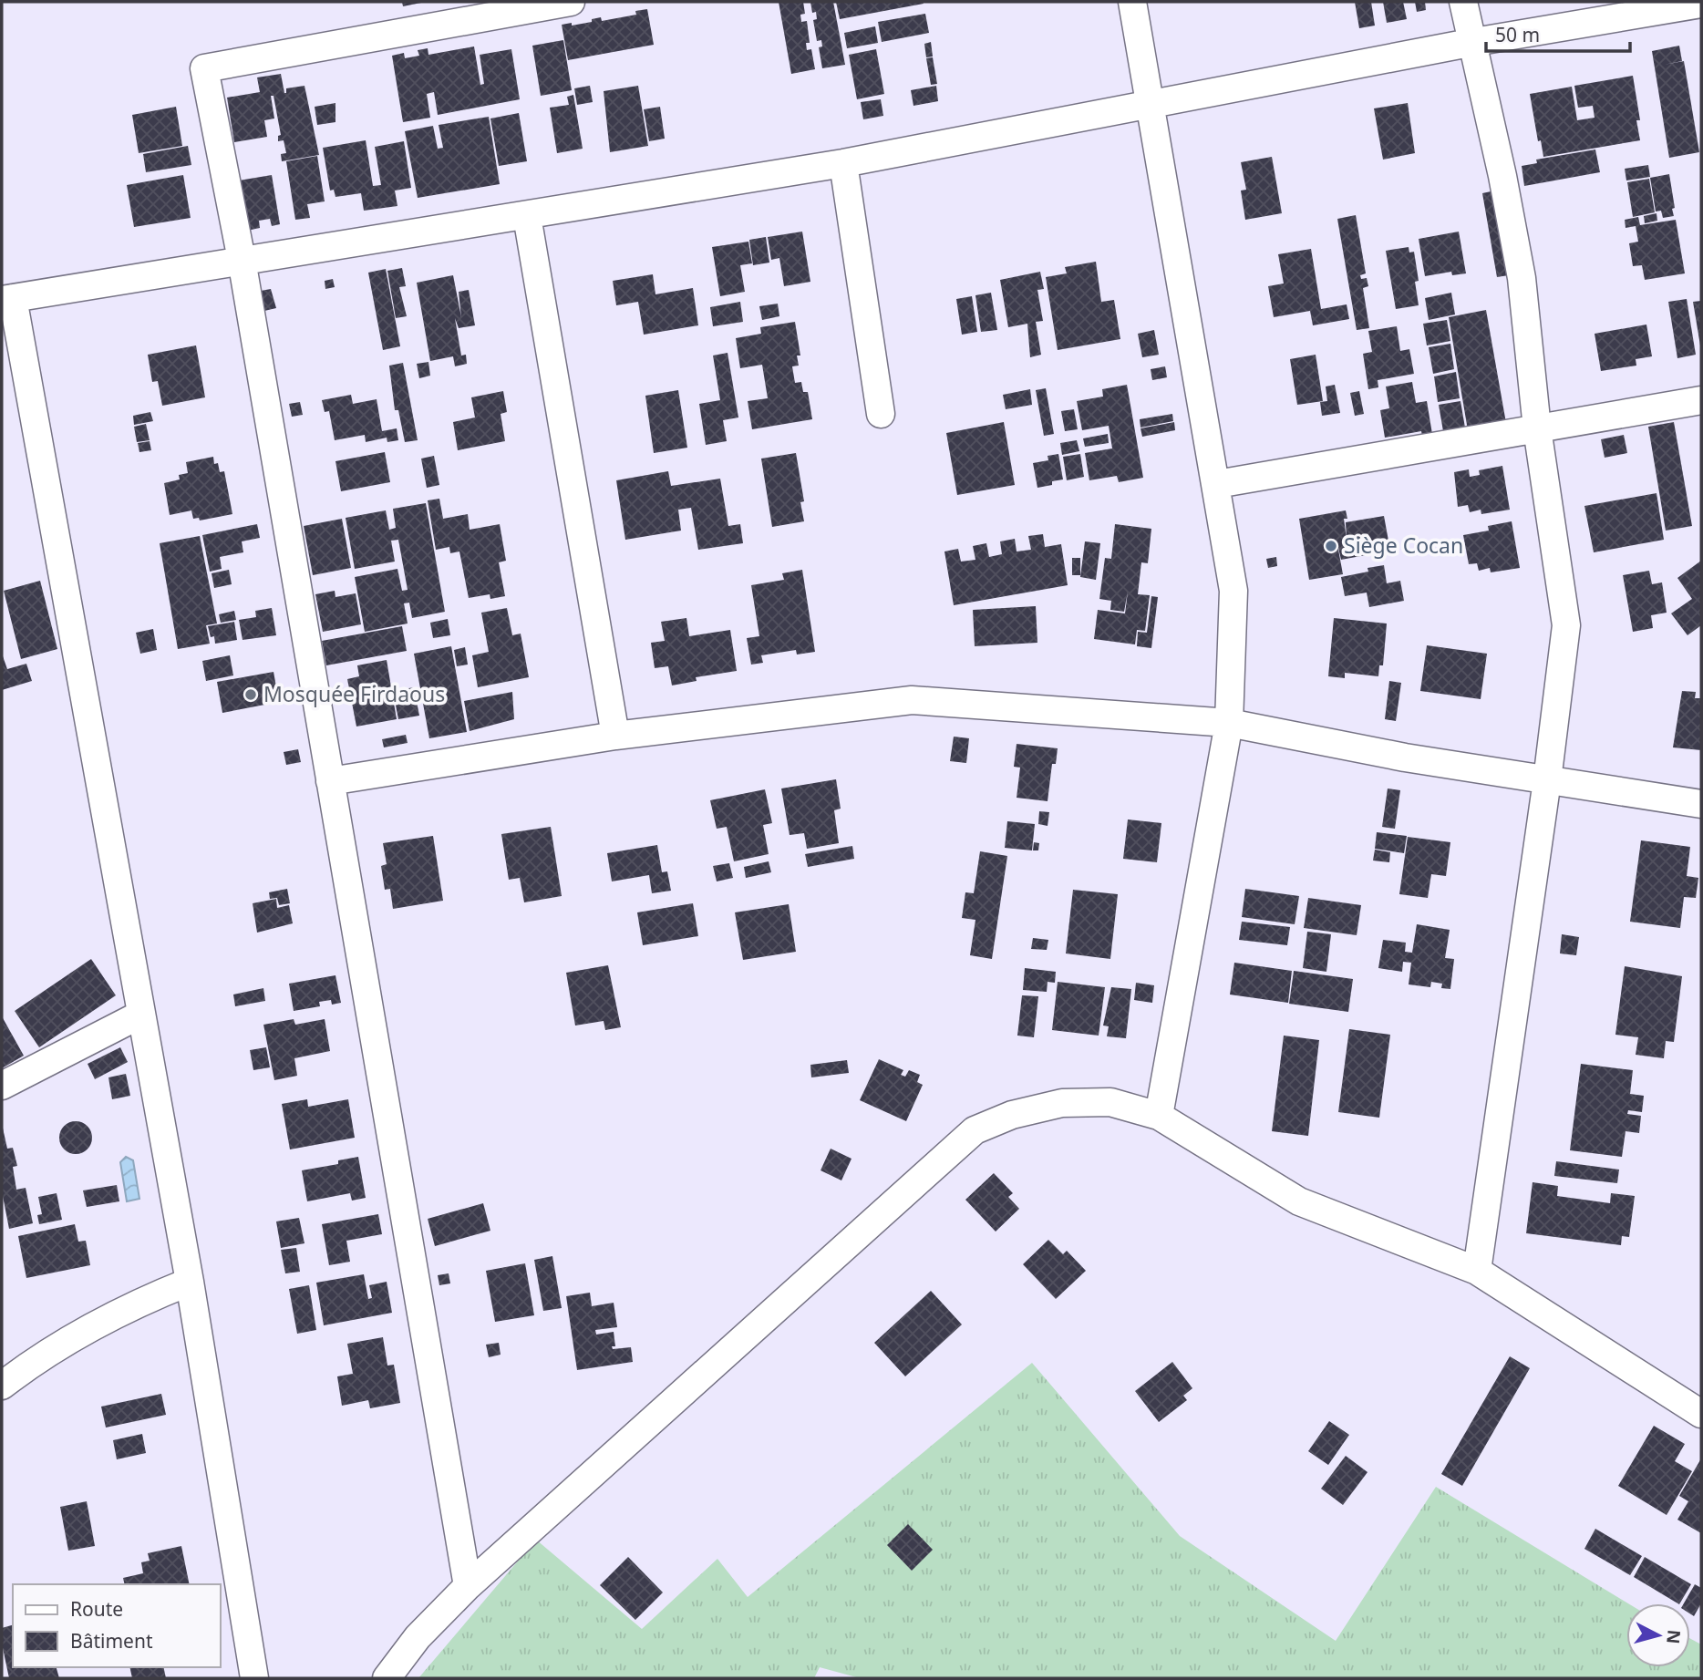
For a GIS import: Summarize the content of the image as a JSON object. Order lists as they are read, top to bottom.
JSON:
{
  "places": ["Siège Cocan", "Mosquée Firdaous"],
  "legend": ["Route", "Bâtiment"],
  "scale_bar": "50 m",
  "north": "right"
}
